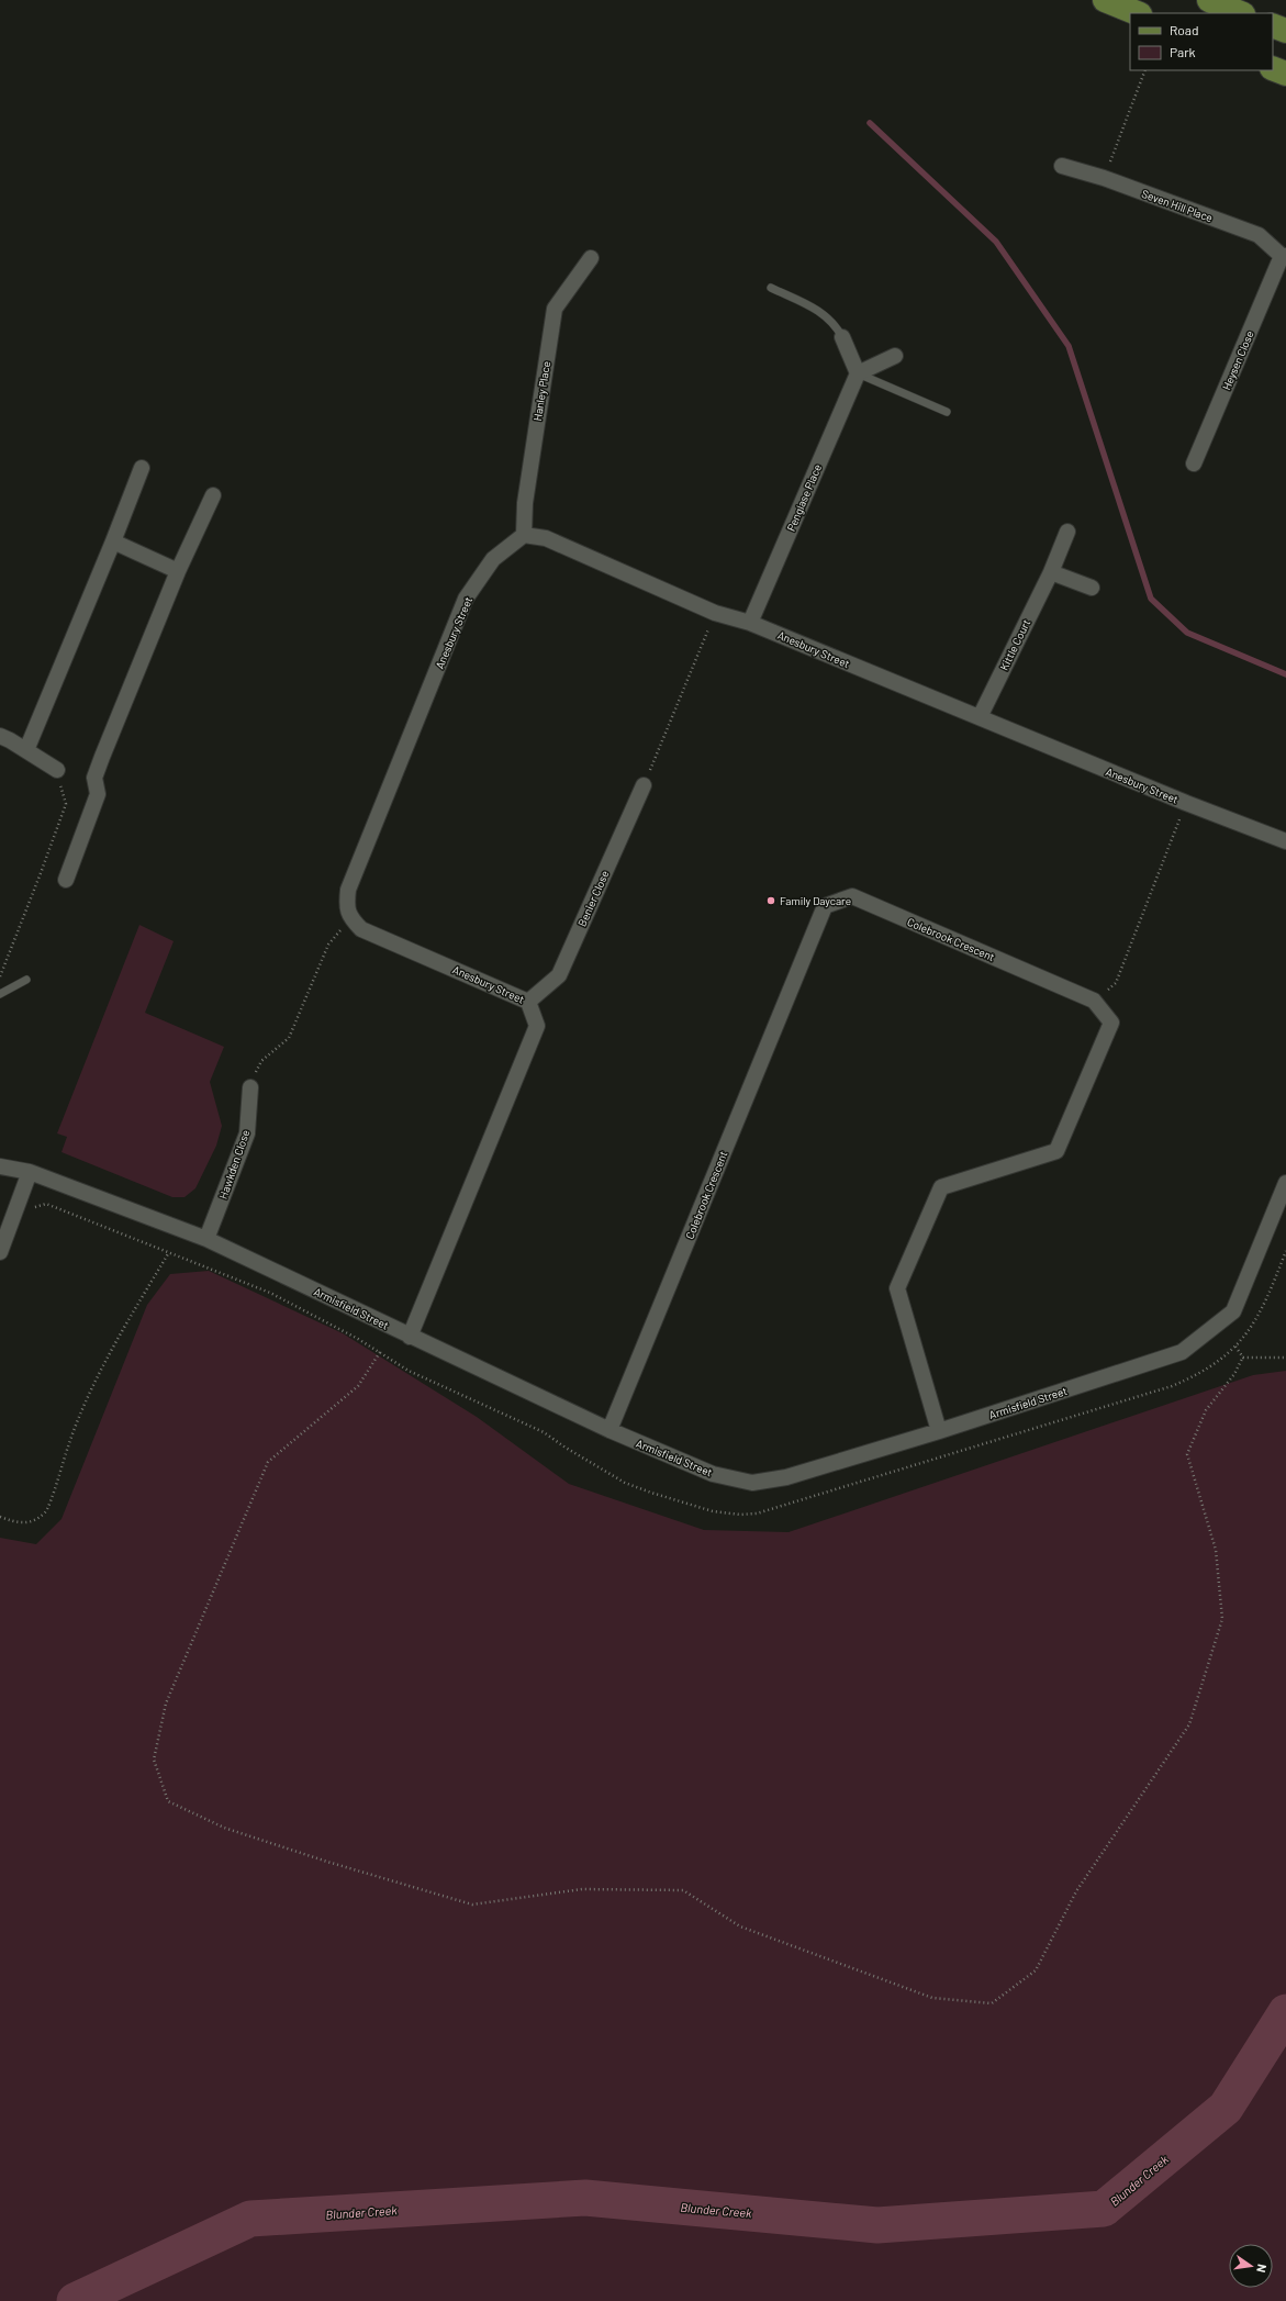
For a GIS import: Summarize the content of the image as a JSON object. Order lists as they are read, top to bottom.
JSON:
{
  "streets": {
    "street": [
      "Seven Hill Place",
      "Heysen Close",
      "Hanley Place",
      "Penglase Place",
      "Anesbury Street",
      "Kittle Court",
      "Benier Close",
      "Colebrook Crescent",
      "Hawkden Close",
      "Armisfield Street"
    ]
  },
  "crossings": [
    ["Seven Hill Place", "Heysen Close"],
    ["Hanley Place", "Anesbury Street"],
    ["Penglase Place", "Anesbury Street"],
    ["Anesbury Street", "Kittle Court"],
    ["Anesbury Street", "Benier Close"],
    ["Anesbury Street", "Armisfield Street"],
    ["Colebrook Crescent", "Armisfield Street"],
    ["Hawkden Close", "Armisfield Street"]
  ],
  "water": ["Blunder Creek"],
  "places": ["Family Daycare"],
  "legend": ["Road", "Park"],
  "north": "right"
}
